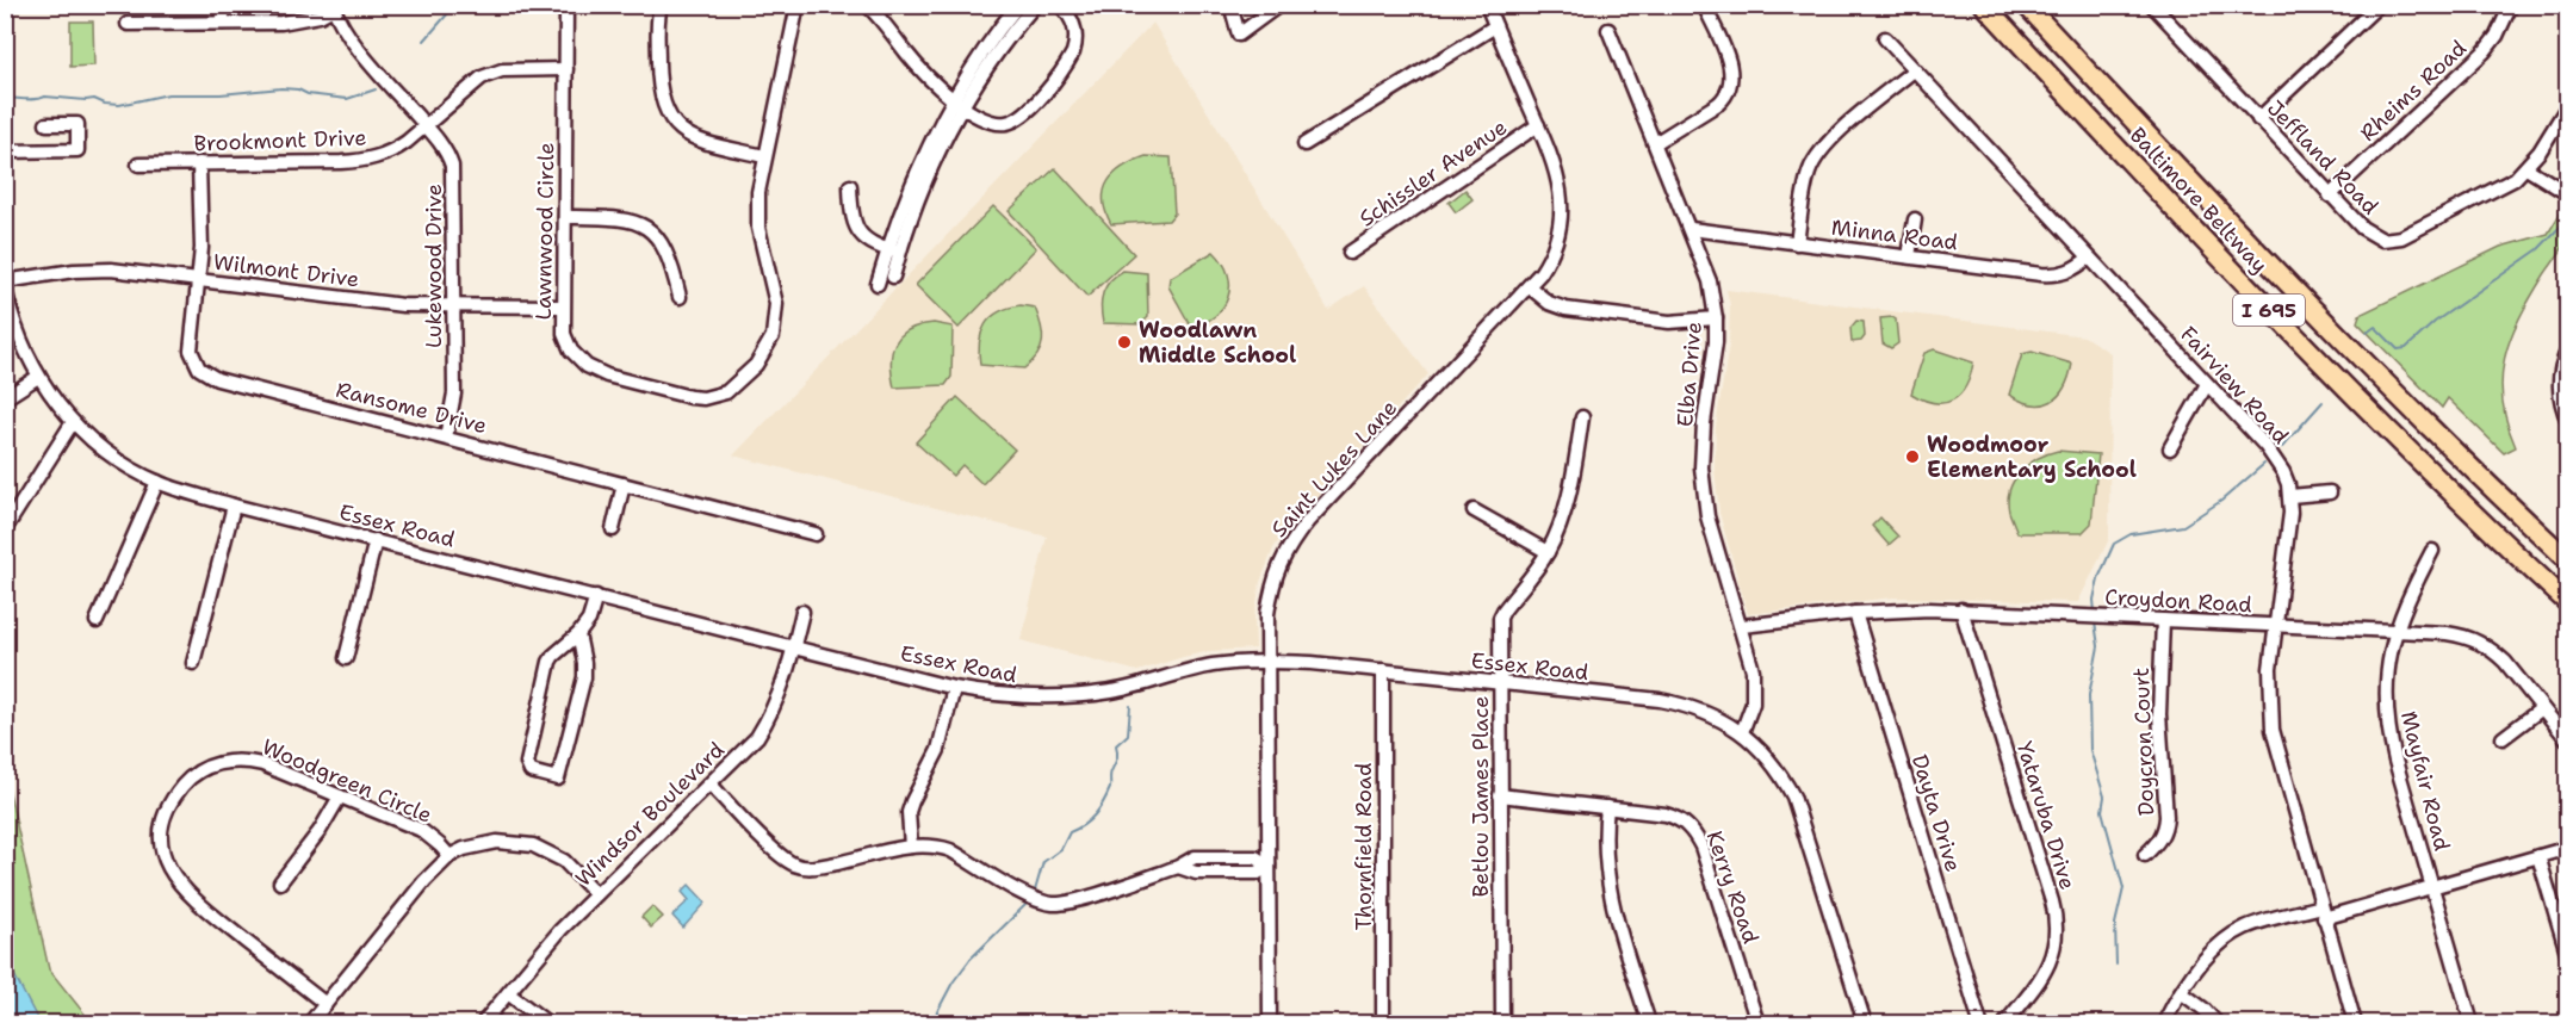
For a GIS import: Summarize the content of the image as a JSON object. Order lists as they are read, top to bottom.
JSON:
{
  "streets": {
    "highway": ["Baltimore Beltway", "I 695"],
    "street": [
      "Rheims Road",
      "Brookmont Drive",
      "Jeffland Road",
      "Schissler Avenue",
      "Lawnwood Circle",
      "Minna Road",
      "Lukewood Drive",
      "Wilmont Drive",
      "Elba Drive",
      "Fairview Road",
      "Ransome Drive",
      "Saint Lukes Lane",
      "Essex Road",
      "Croydon Road",
      "Doycron Court",
      "Woodgreen Circle",
      "Mayfair Road",
      "Betlou James Place",
      "Dayta Drive",
      "Windsor Boulevard",
      "Yataruba Drive",
      "Thornfield Road",
      "Kerry Road"
    ]
  },
  "crossings": [
    ["Rheims Road", "Jeffland Road"],
    ["Brookmont Drive", "Lawnwood Circle"],
    ["Brookmont Drive", "Lukewood Drive"],
    ["Brookmont Drive", "Ransome Drive"],
    ["Schissler Avenue", "Saint Lukes Lane"],
    ["Lawnwood Circle", "Wilmont Drive"],
    ["Minna Road", "Elba Drive"],
    ["Minna Road", "Fairview Road"],
    ["Lukewood Drive", "Wilmont Drive"],
    ["Lukewood Drive", "Ransome Drive"],
    ["Wilmont Drive", "Ransome Drive"],
    ["Wilmont Drive", "Essex Road"],
    ["Elba Drive", "Essex Road"],
    ["Elba Drive", "Croydon Road"],
    ["Fairview Road", "Croydon Road"],
    ["Saint Lukes Lane", "Essex Road"],
    ["Essex Road", "Betlou James Place"],
    ["Essex Road", "Windsor Boulevard"],
    ["Essex Road", "Thornfield Road"],
    ["Croydon Road", "Doycron Court"],
    ["Croydon Road", "Mayfair Road"],
    ["Croydon Road", "Dayta Drive"],
    ["Croydon Road", "Yataruba Drive"],
    ["Betlou James Place", "Kerry Road"]
  ],
  "places": ["Woodlawn Middle School", "Woodmoor Elementary School"]
}
